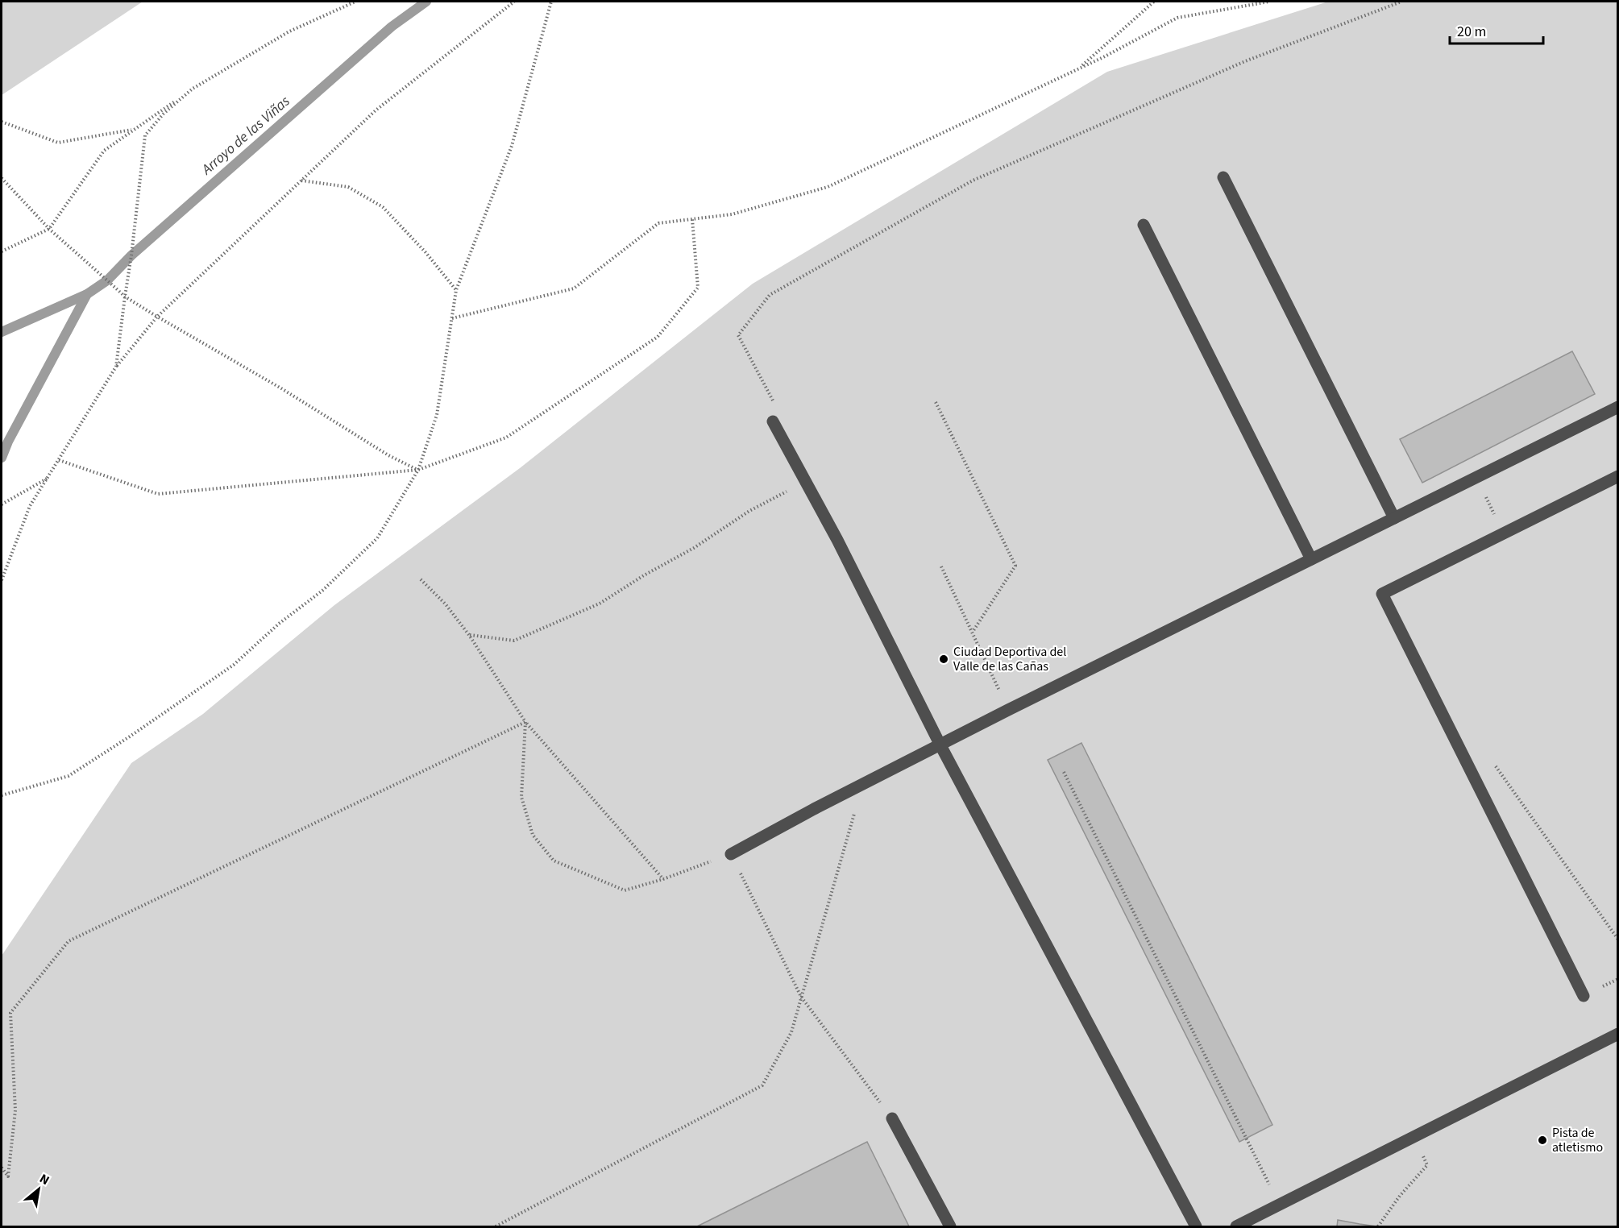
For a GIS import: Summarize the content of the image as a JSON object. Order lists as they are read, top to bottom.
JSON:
{
  "water": ["Arroyo de las Viñas"],
  "places": ["Ciudad Deportiva del Valle de las Cañas", "Pista de atletismo"],
  "scale_bar": "20 m",
  "north": "top right"
}
